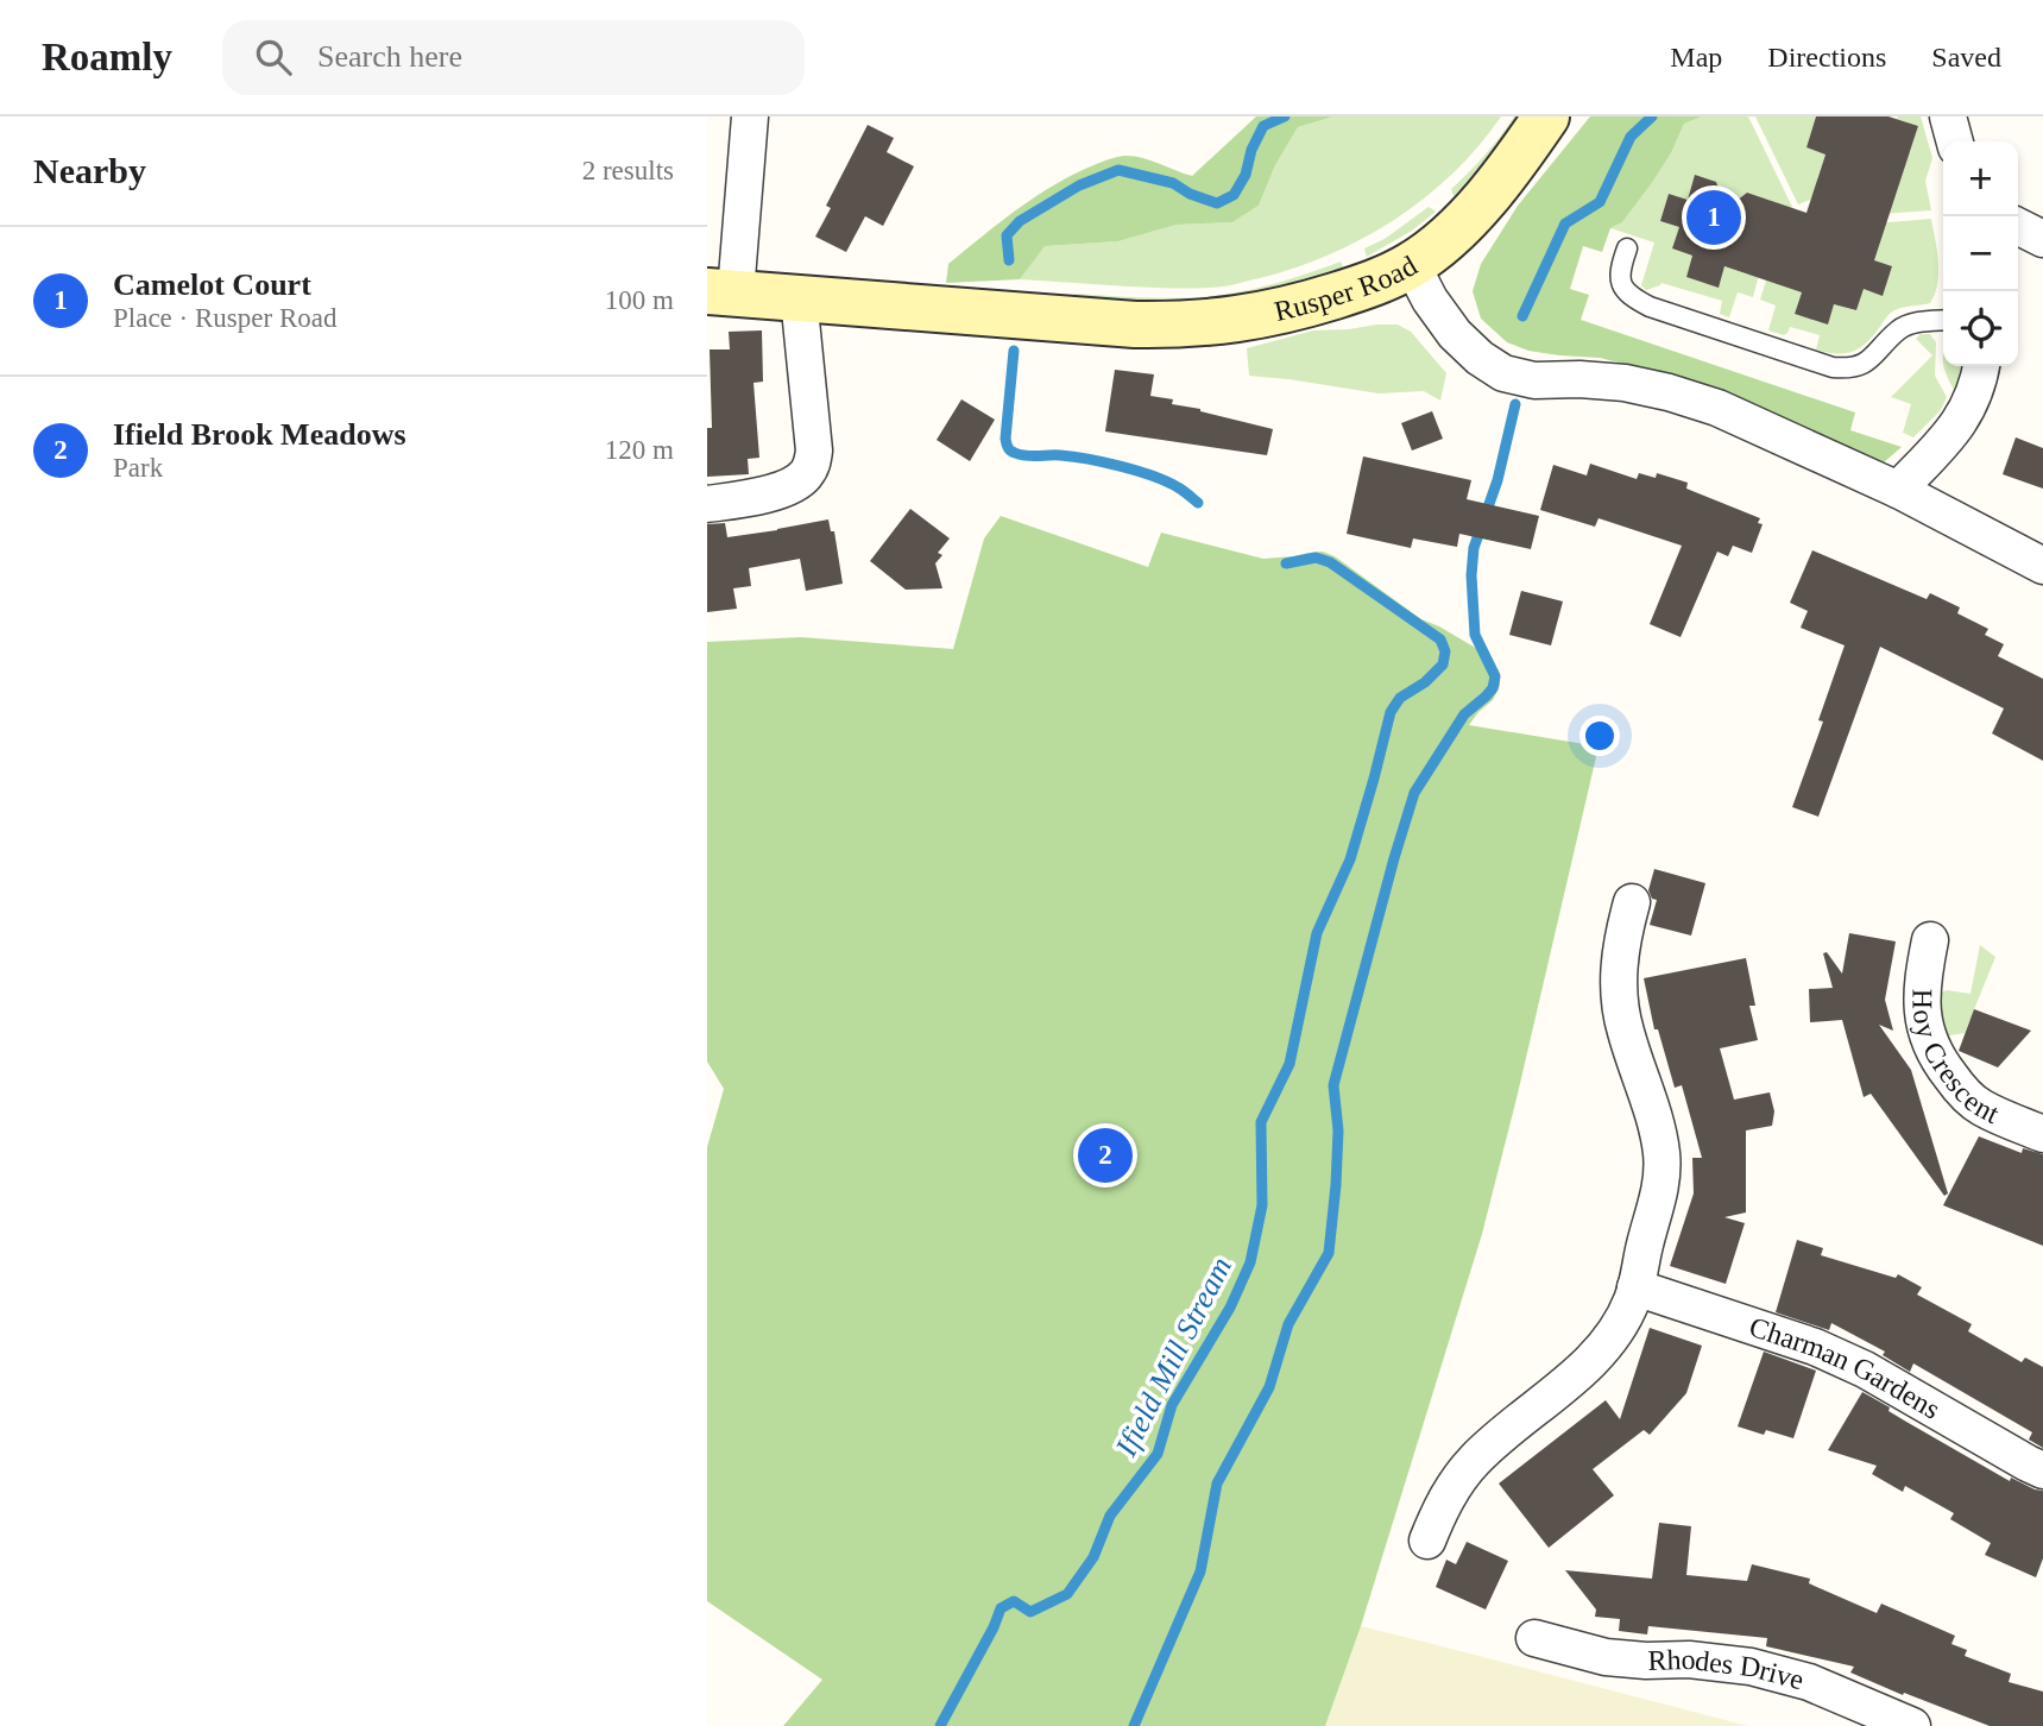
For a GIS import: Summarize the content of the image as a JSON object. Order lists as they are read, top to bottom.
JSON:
{
  "streets": {
    "street": [
      "Rusper Road",
      "Hoy Crescent",
      "Charman Gardens",
      "Rhodes Drive"
    ]
  },
  "water": ["Ifield Mill Stream"],
  "page": {
    "header": "Roamly",
    "search": "Search here",
    "nav": ["Map", "Directions", "Saved"],
    "heading": ["Nearby", "2 results"],
    "map_buttons": ["+", "−"],
    "pins": ["1", "2"],
    "list": [
      {
        "mark": "1",
        "name": "Camelot Court",
        "note": "Place · Rusper Road",
        "value": "100 m"
      },
      {
        "mark": "2",
        "name": "Ifield Brook Meadows",
        "note": "Park",
        "value": "120 m"
      }
    ]
  }
}
